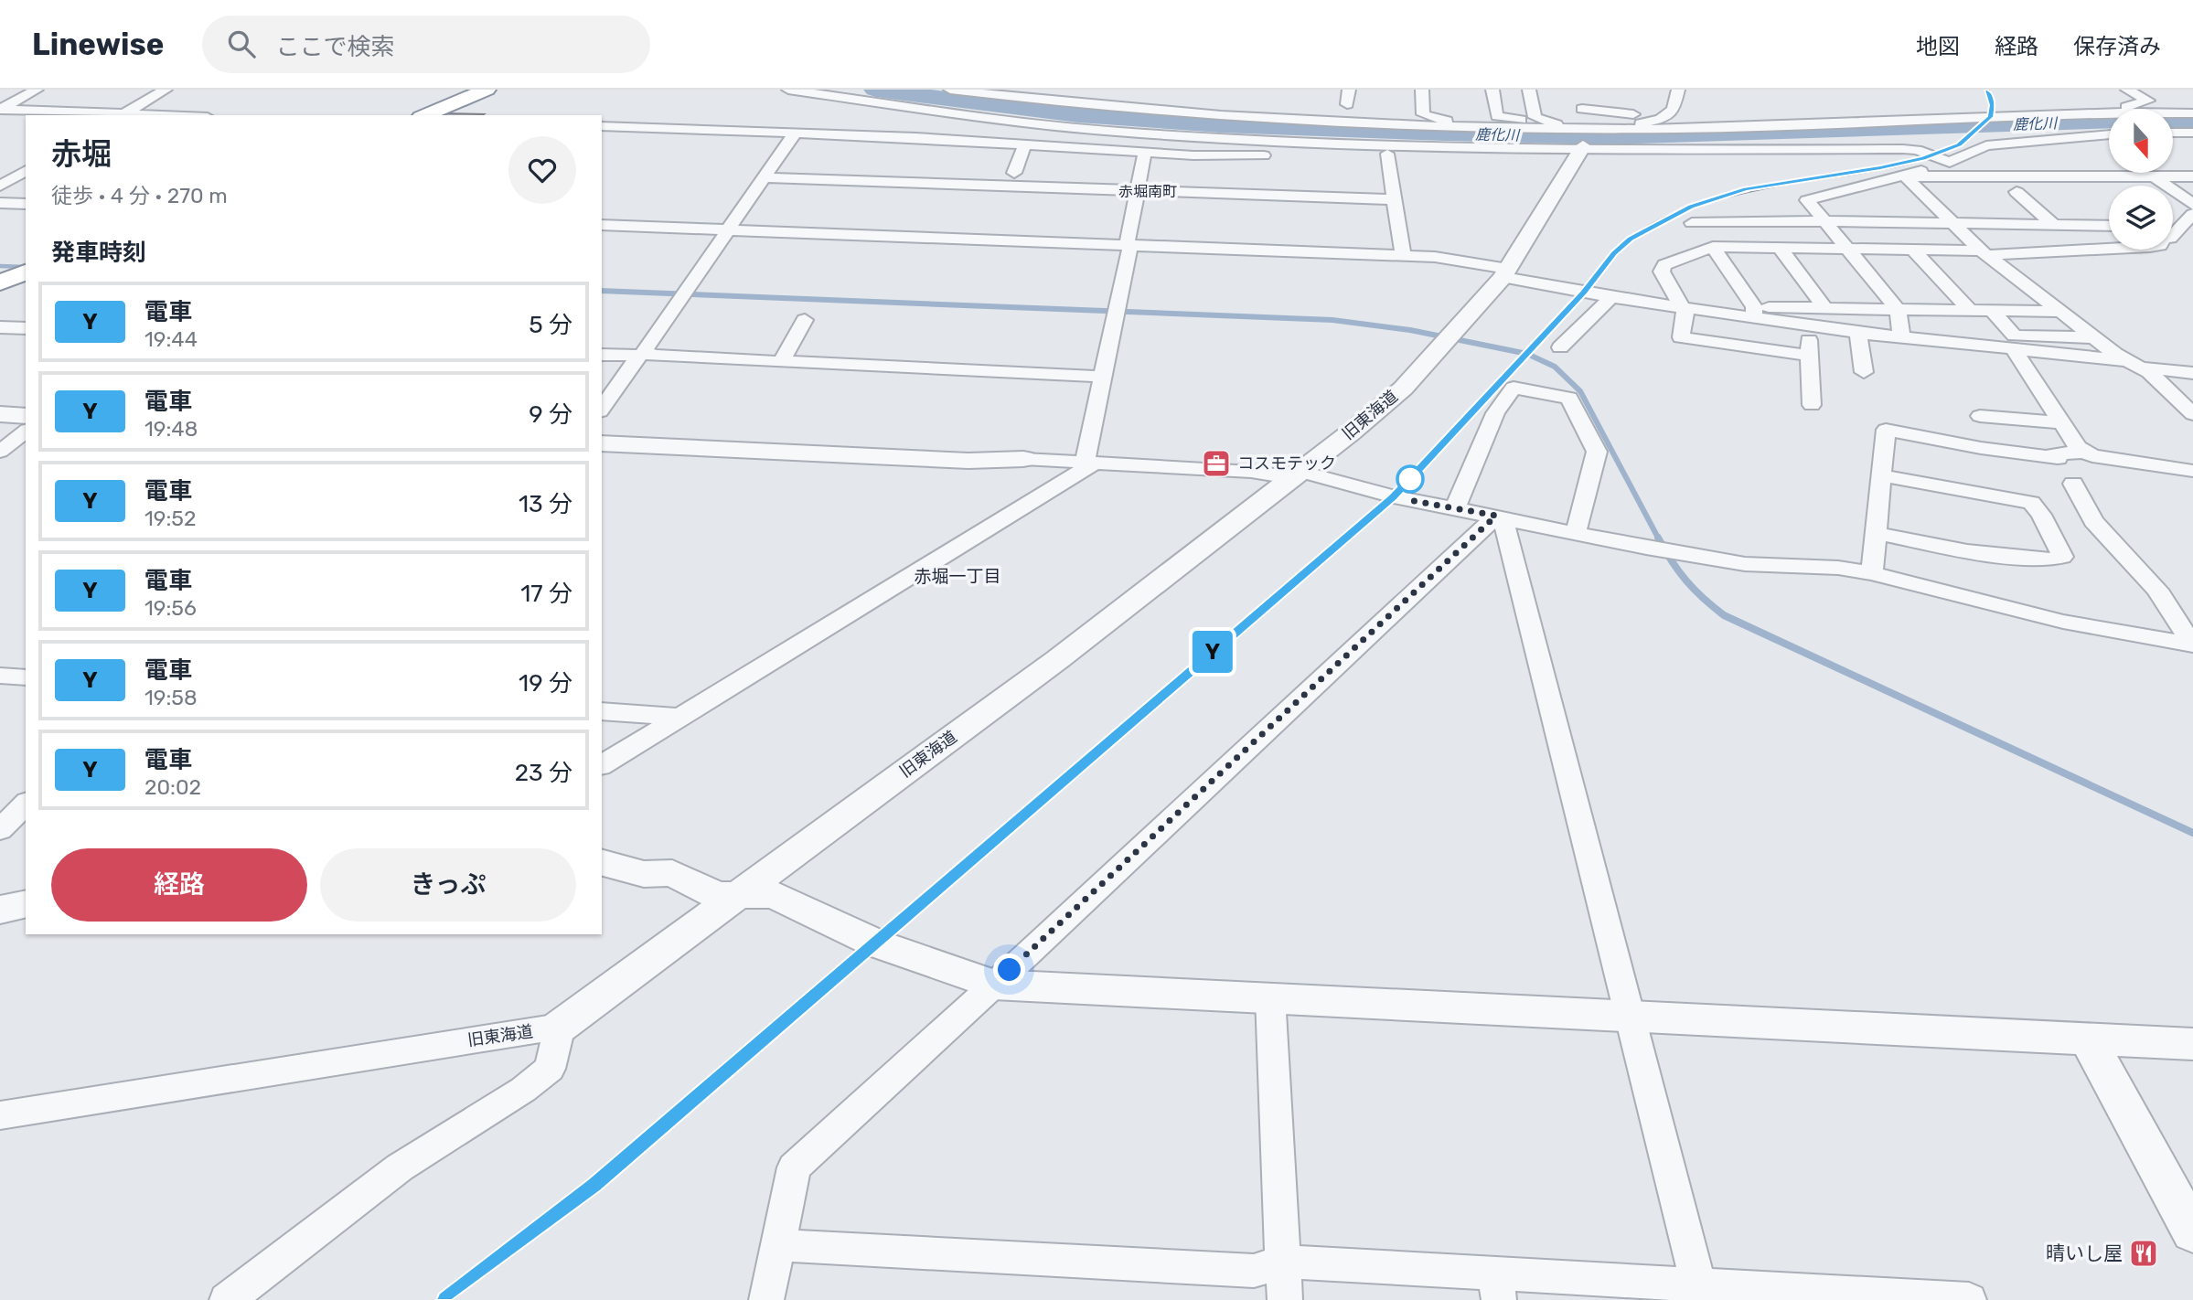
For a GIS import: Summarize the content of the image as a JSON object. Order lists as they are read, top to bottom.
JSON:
{
  "streets": {
    "street": ["旧東海道"]
  },
  "districts": ["赤堀南町", "赤堀一丁目"],
  "water": ["鹿化川"],
  "places": {
    "office": ["コスモテック"],
    "restaurant": ["晴いし屋"]
  },
  "north": "bottom",
  "page": {
    "header": "Linewise",
    "search": "ここで検索",
    "nav": ["地図", "経路", "保存済み"],
    "on_map": "Y",
    "heading": [
      ["赤堀", "徒歩 · 4 分 · 270 m"],
      "発車時刻"
    ],
    "list": [
      {
        "mark": "Y",
        "name": "電車",
        "note": "19:44",
        "value": "5 分"
      },
      {
        "mark": "Y",
        "name": "電車",
        "note": "19:48",
        "value": "9 分"
      },
      {
        "mark": "Y",
        "name": "電車",
        "note": "19:52",
        "value": "13 分"
      },
      {
        "mark": "Y",
        "name": "電車",
        "note": "19:56",
        "value": "17 分"
      },
      {
        "mark": "Y",
        "name": "電車",
        "note": "19:58",
        "value": "19 分"
      },
      {
        "mark": "Y",
        "name": "電車",
        "note": "20:02",
        "value": "23 分"
      }
    ],
    "buttons": ["経路", "きっぷ"]
  }
}
